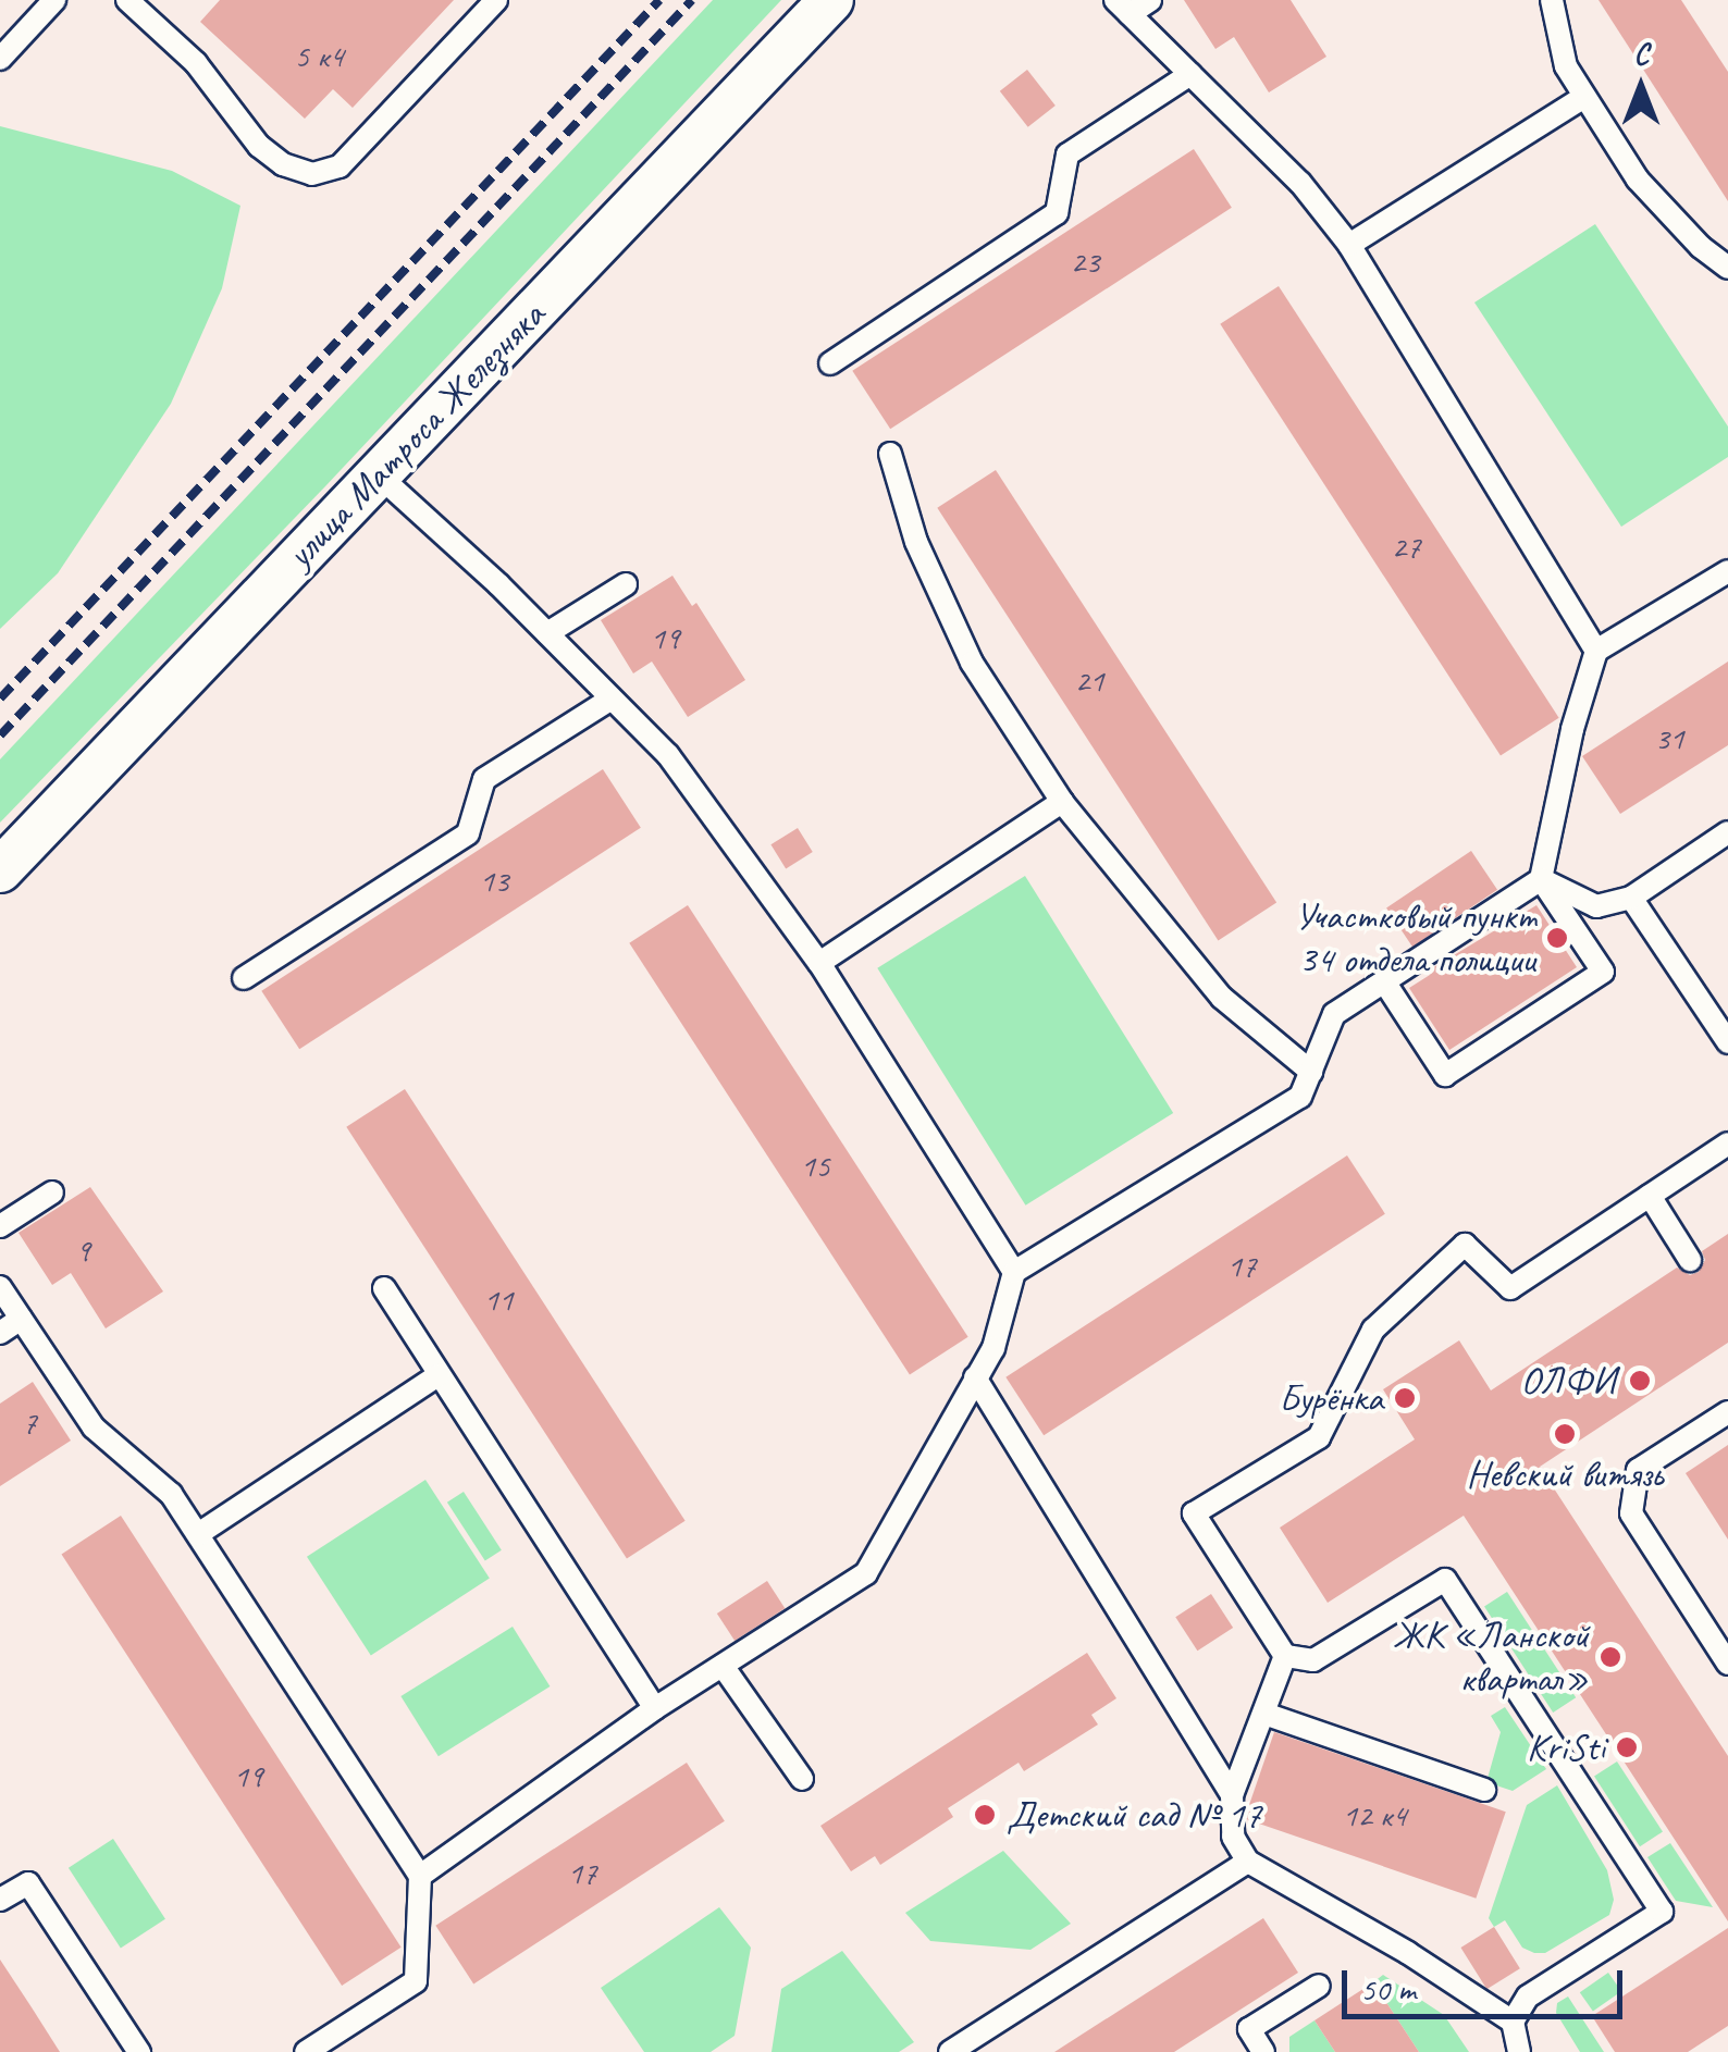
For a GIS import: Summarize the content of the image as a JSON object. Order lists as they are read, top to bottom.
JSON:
{
  "streets": {
    "street": ["улица Матроса Железняка"]
  },
  "places": [
    "Участковый пункт 34 отдела полиции",
    "ОЛФИ",
    "Бурёнка",
    "Невский витязь",
    "ЖК «Ланской квартал»",
    "KriSti",
    "Детский сад № 17"
  ],
  "house_numbers": [
    "5 к4",
    "23",
    "27",
    "19",
    "21",
    "31",
    "13",
    "15",
    "9",
    "17",
    "11",
    "7",
    "19",
    "12 к4",
    "17"
  ],
  "scale_bar": "50 m",
  "north": "top"
}
